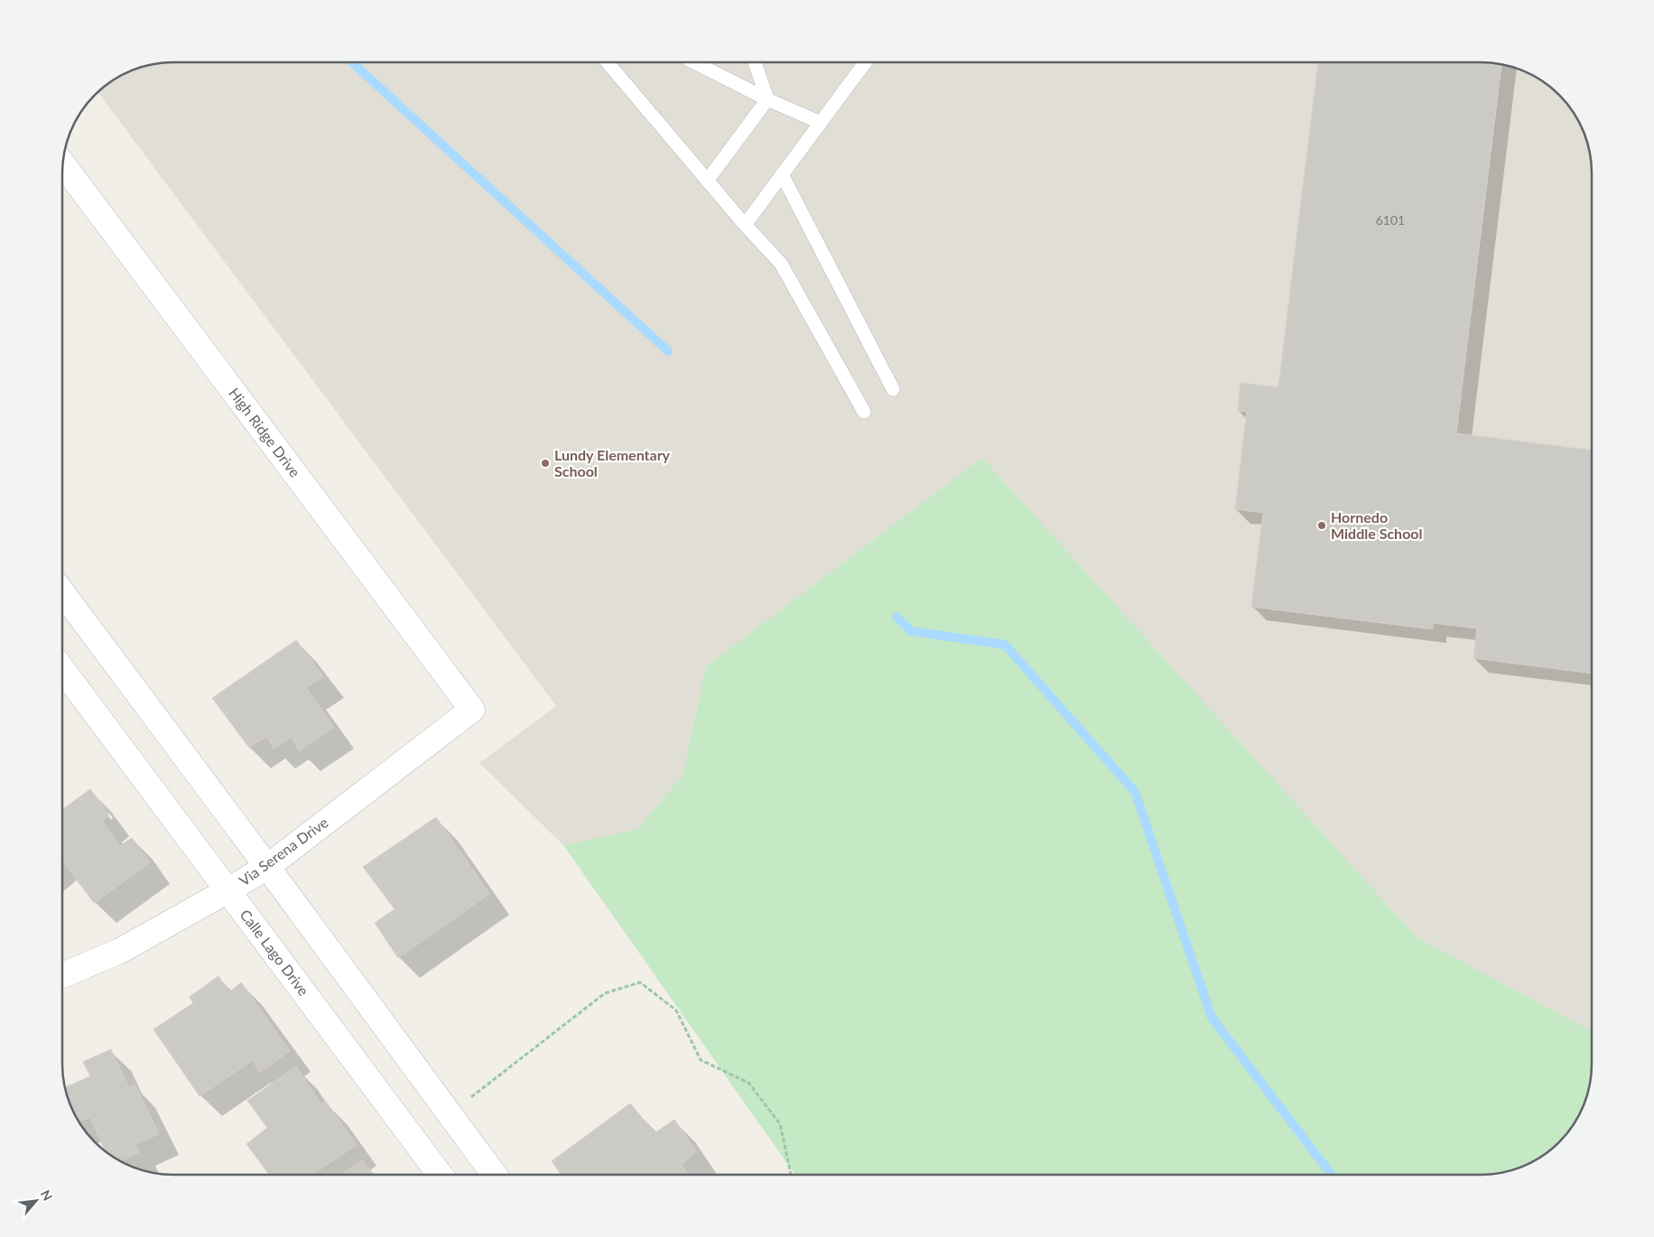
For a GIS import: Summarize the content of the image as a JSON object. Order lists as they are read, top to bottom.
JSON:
{
  "streets": {
    "street": ["High Ridge Drive", "Via Serena Drive", "Calle Lago Drive"]
  },
  "crossings": [
    ["High Ridge Drive", "Via Serena Drive"],
    ["Via Serena Drive", "Calle Lago Drive"]
  ],
  "places": ["Lundy Elementary School", "Hornedo Middle School"],
  "house_numbers": ["6101"],
  "north": "top right"
}
